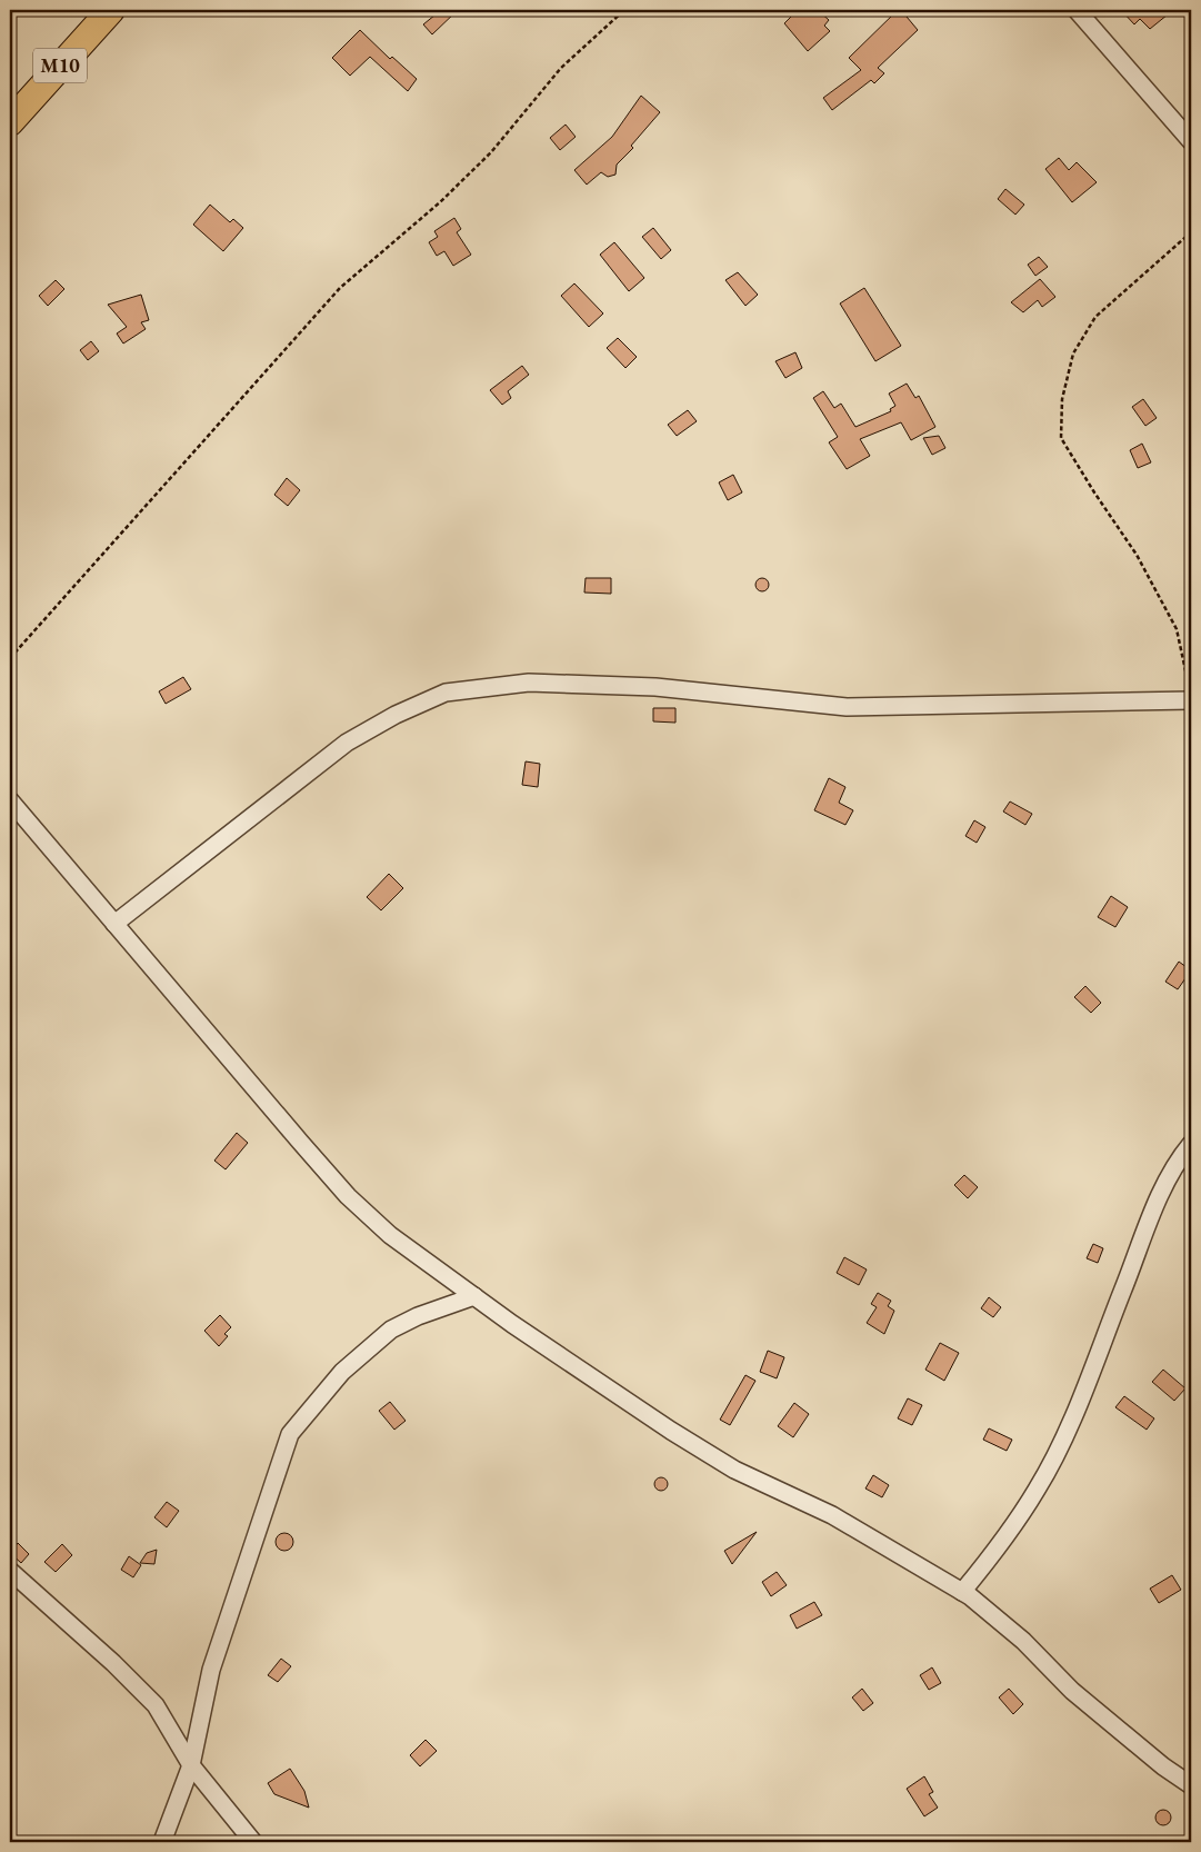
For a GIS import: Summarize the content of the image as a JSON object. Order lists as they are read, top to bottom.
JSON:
{
  "streets": {
    "main road": ["M10"]
  }
}
